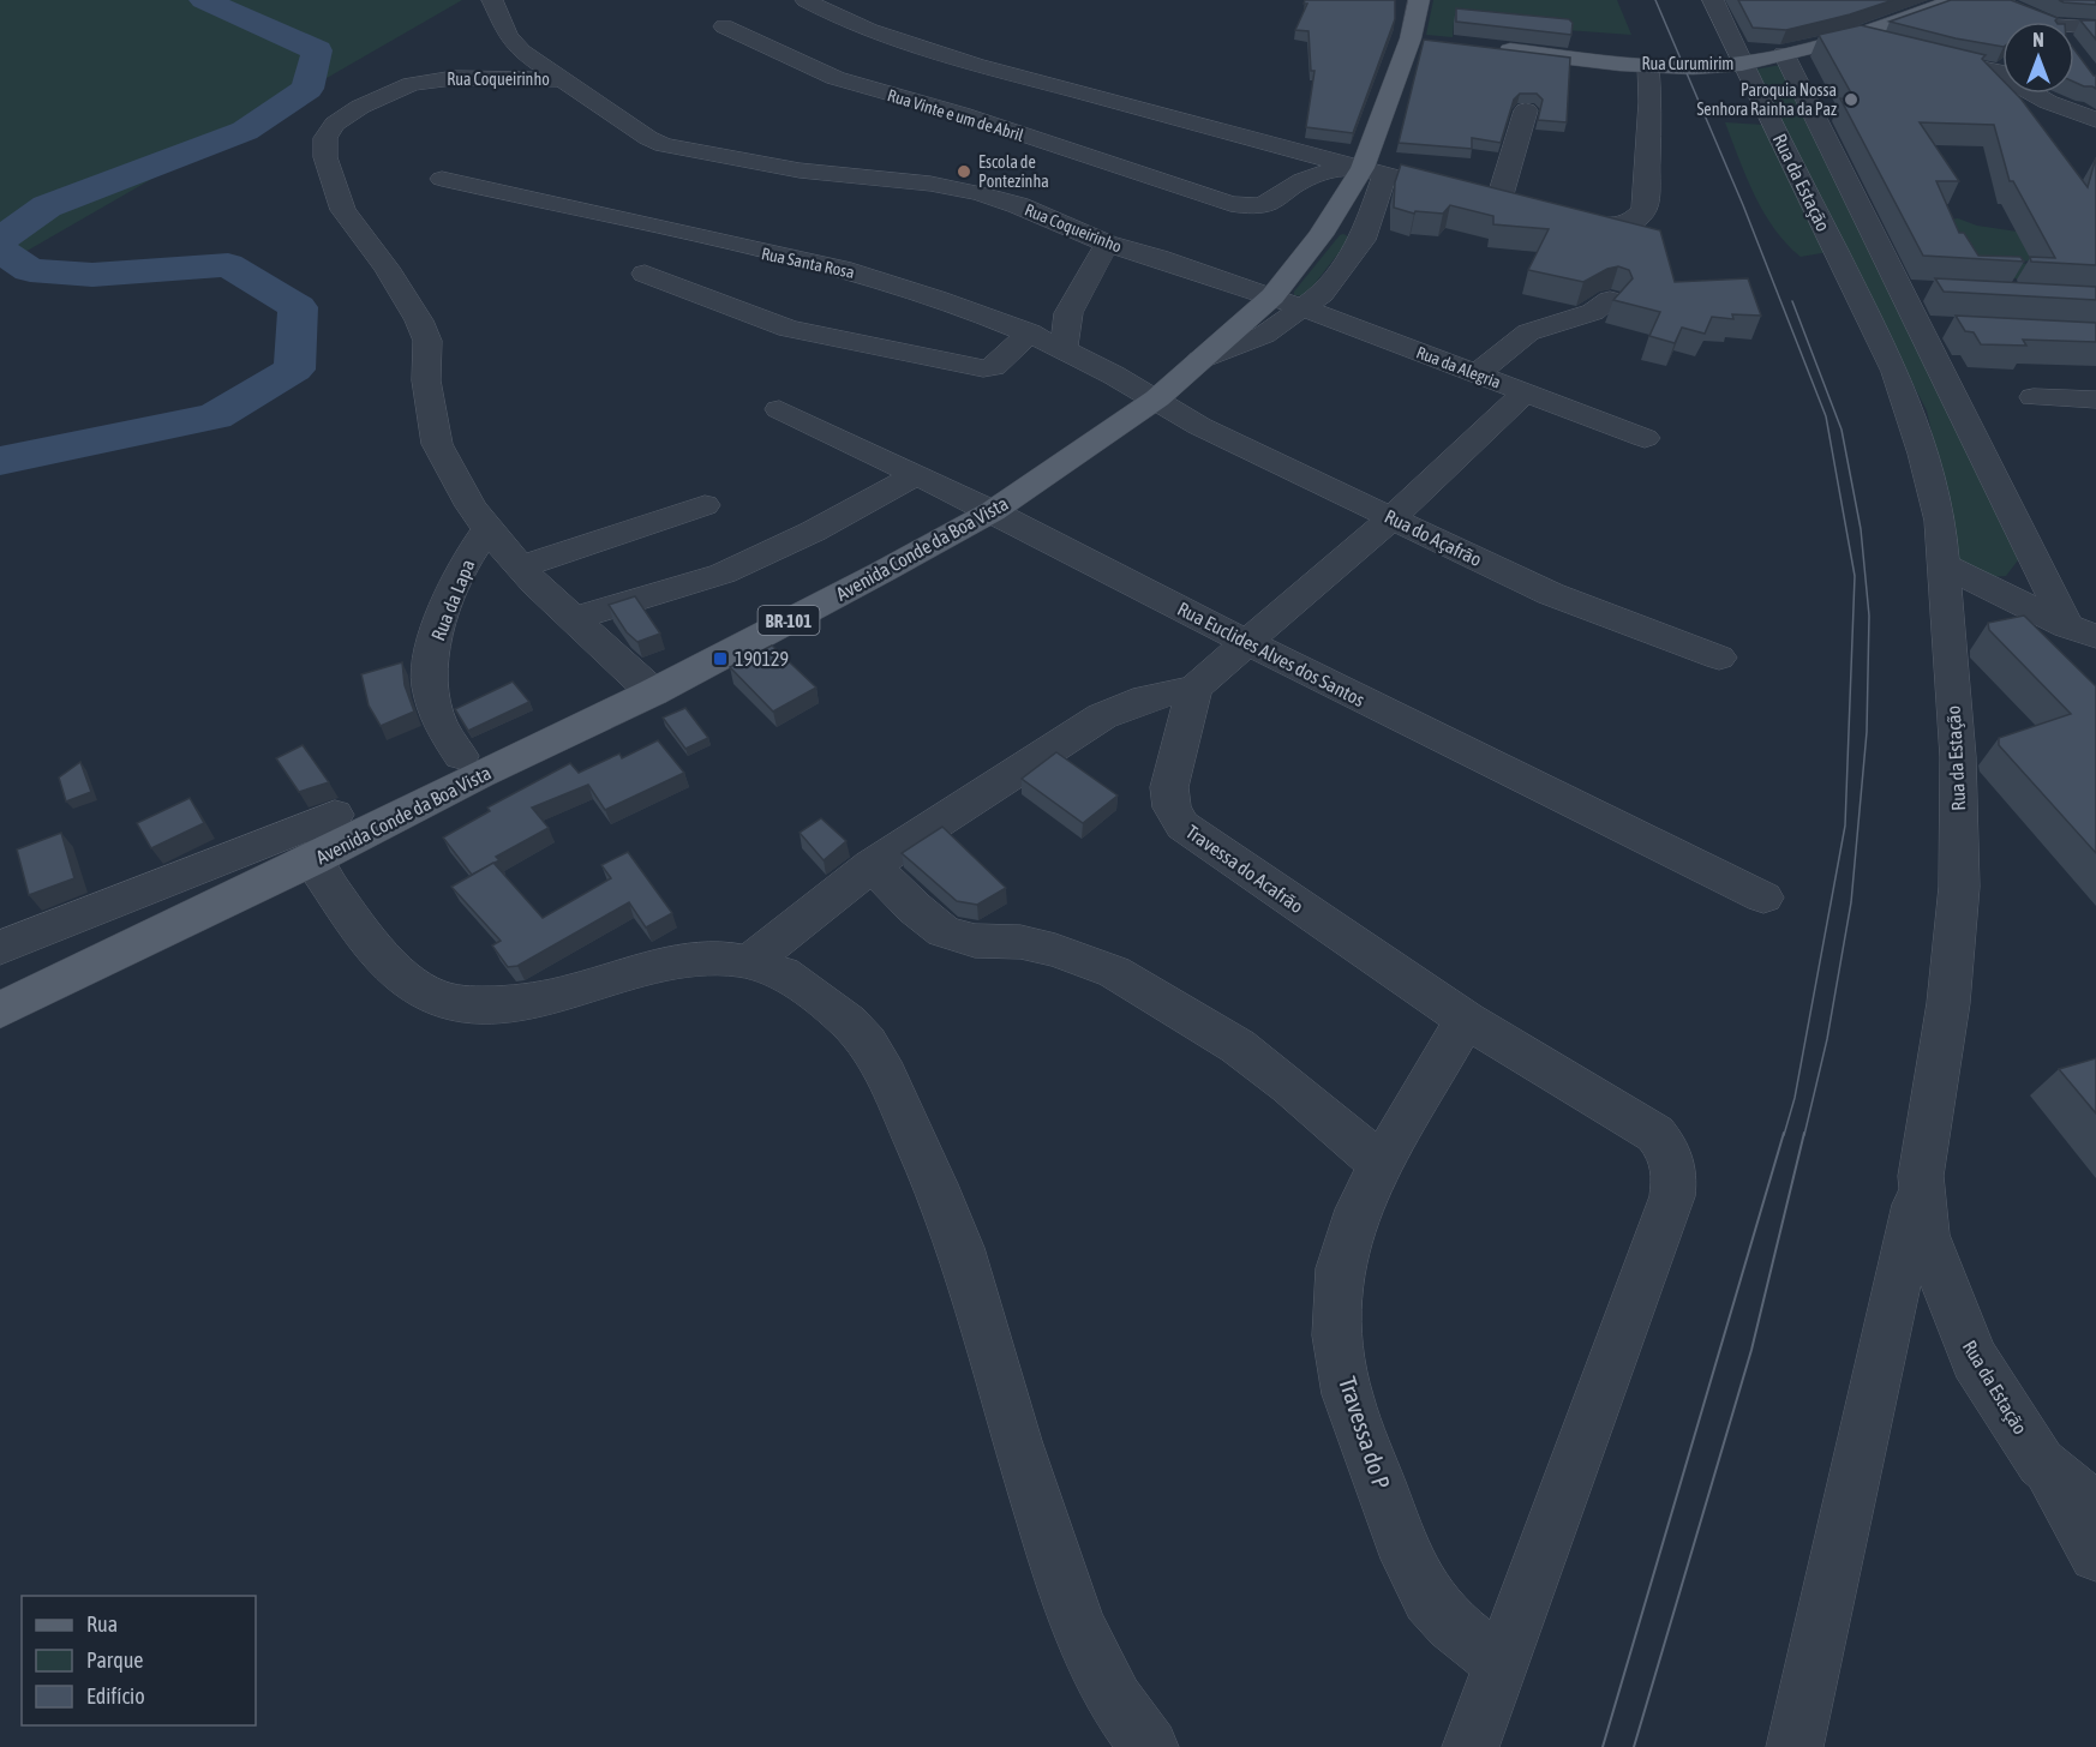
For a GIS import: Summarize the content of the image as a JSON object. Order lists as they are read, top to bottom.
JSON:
{
  "streets": {
    "main road": ["Rua Curumirim", "Avenida Conde da Boa Vista", "BR-101"],
    "street": [
      "Rua Coqueirinho",
      "Rua Vinte e um de Abril",
      "Rua da Estação",
      "Rua Santa Rosa",
      "Rua da Alegria",
      "Rua do Açafrão",
      "Rua da Lapa",
      "Rua Euclides Alves dos Santos",
      "Travessa do Acafrão",
      "Travessa do P"
    ]
  },
  "crossings": [
    ["Rua Curumirim", "Rua da Estação"],
    ["Rua Coqueirinho", "Rua da Alegria"],
    ["Rua Coqueirinho", "Avenida Conde da Boa Vista"],
    ["Rua Coqueirinho", "Rua da Lapa"],
    ["Rua Vinte e um de Abril", "Avenida Conde da Boa Vista"],
    ["Rua Santa Rosa", "Rua do Açafrão"],
    ["Rua Santa Rosa", "Avenida Conde da Boa Vista"],
    ["Rua da Alegria", "Avenida Conde da Boa Vista"],
    ["Rua do Açafrão", "Avenida Conde da Boa Vista"],
    ["Avenida Conde da Boa Vista", "Rua Euclides Alves dos Santos"],
    ["Travessa do Acafrão", "Travessa do P"]
  ],
  "places": {
    "other": ["Paroquia Nossa Senhora Rainha da Paz", "Escola de Pontezinha"],
    "transit": ["190129"]
  },
  "legend": ["Rua", "Parque", "Edifício"],
  "north": "top"
}
